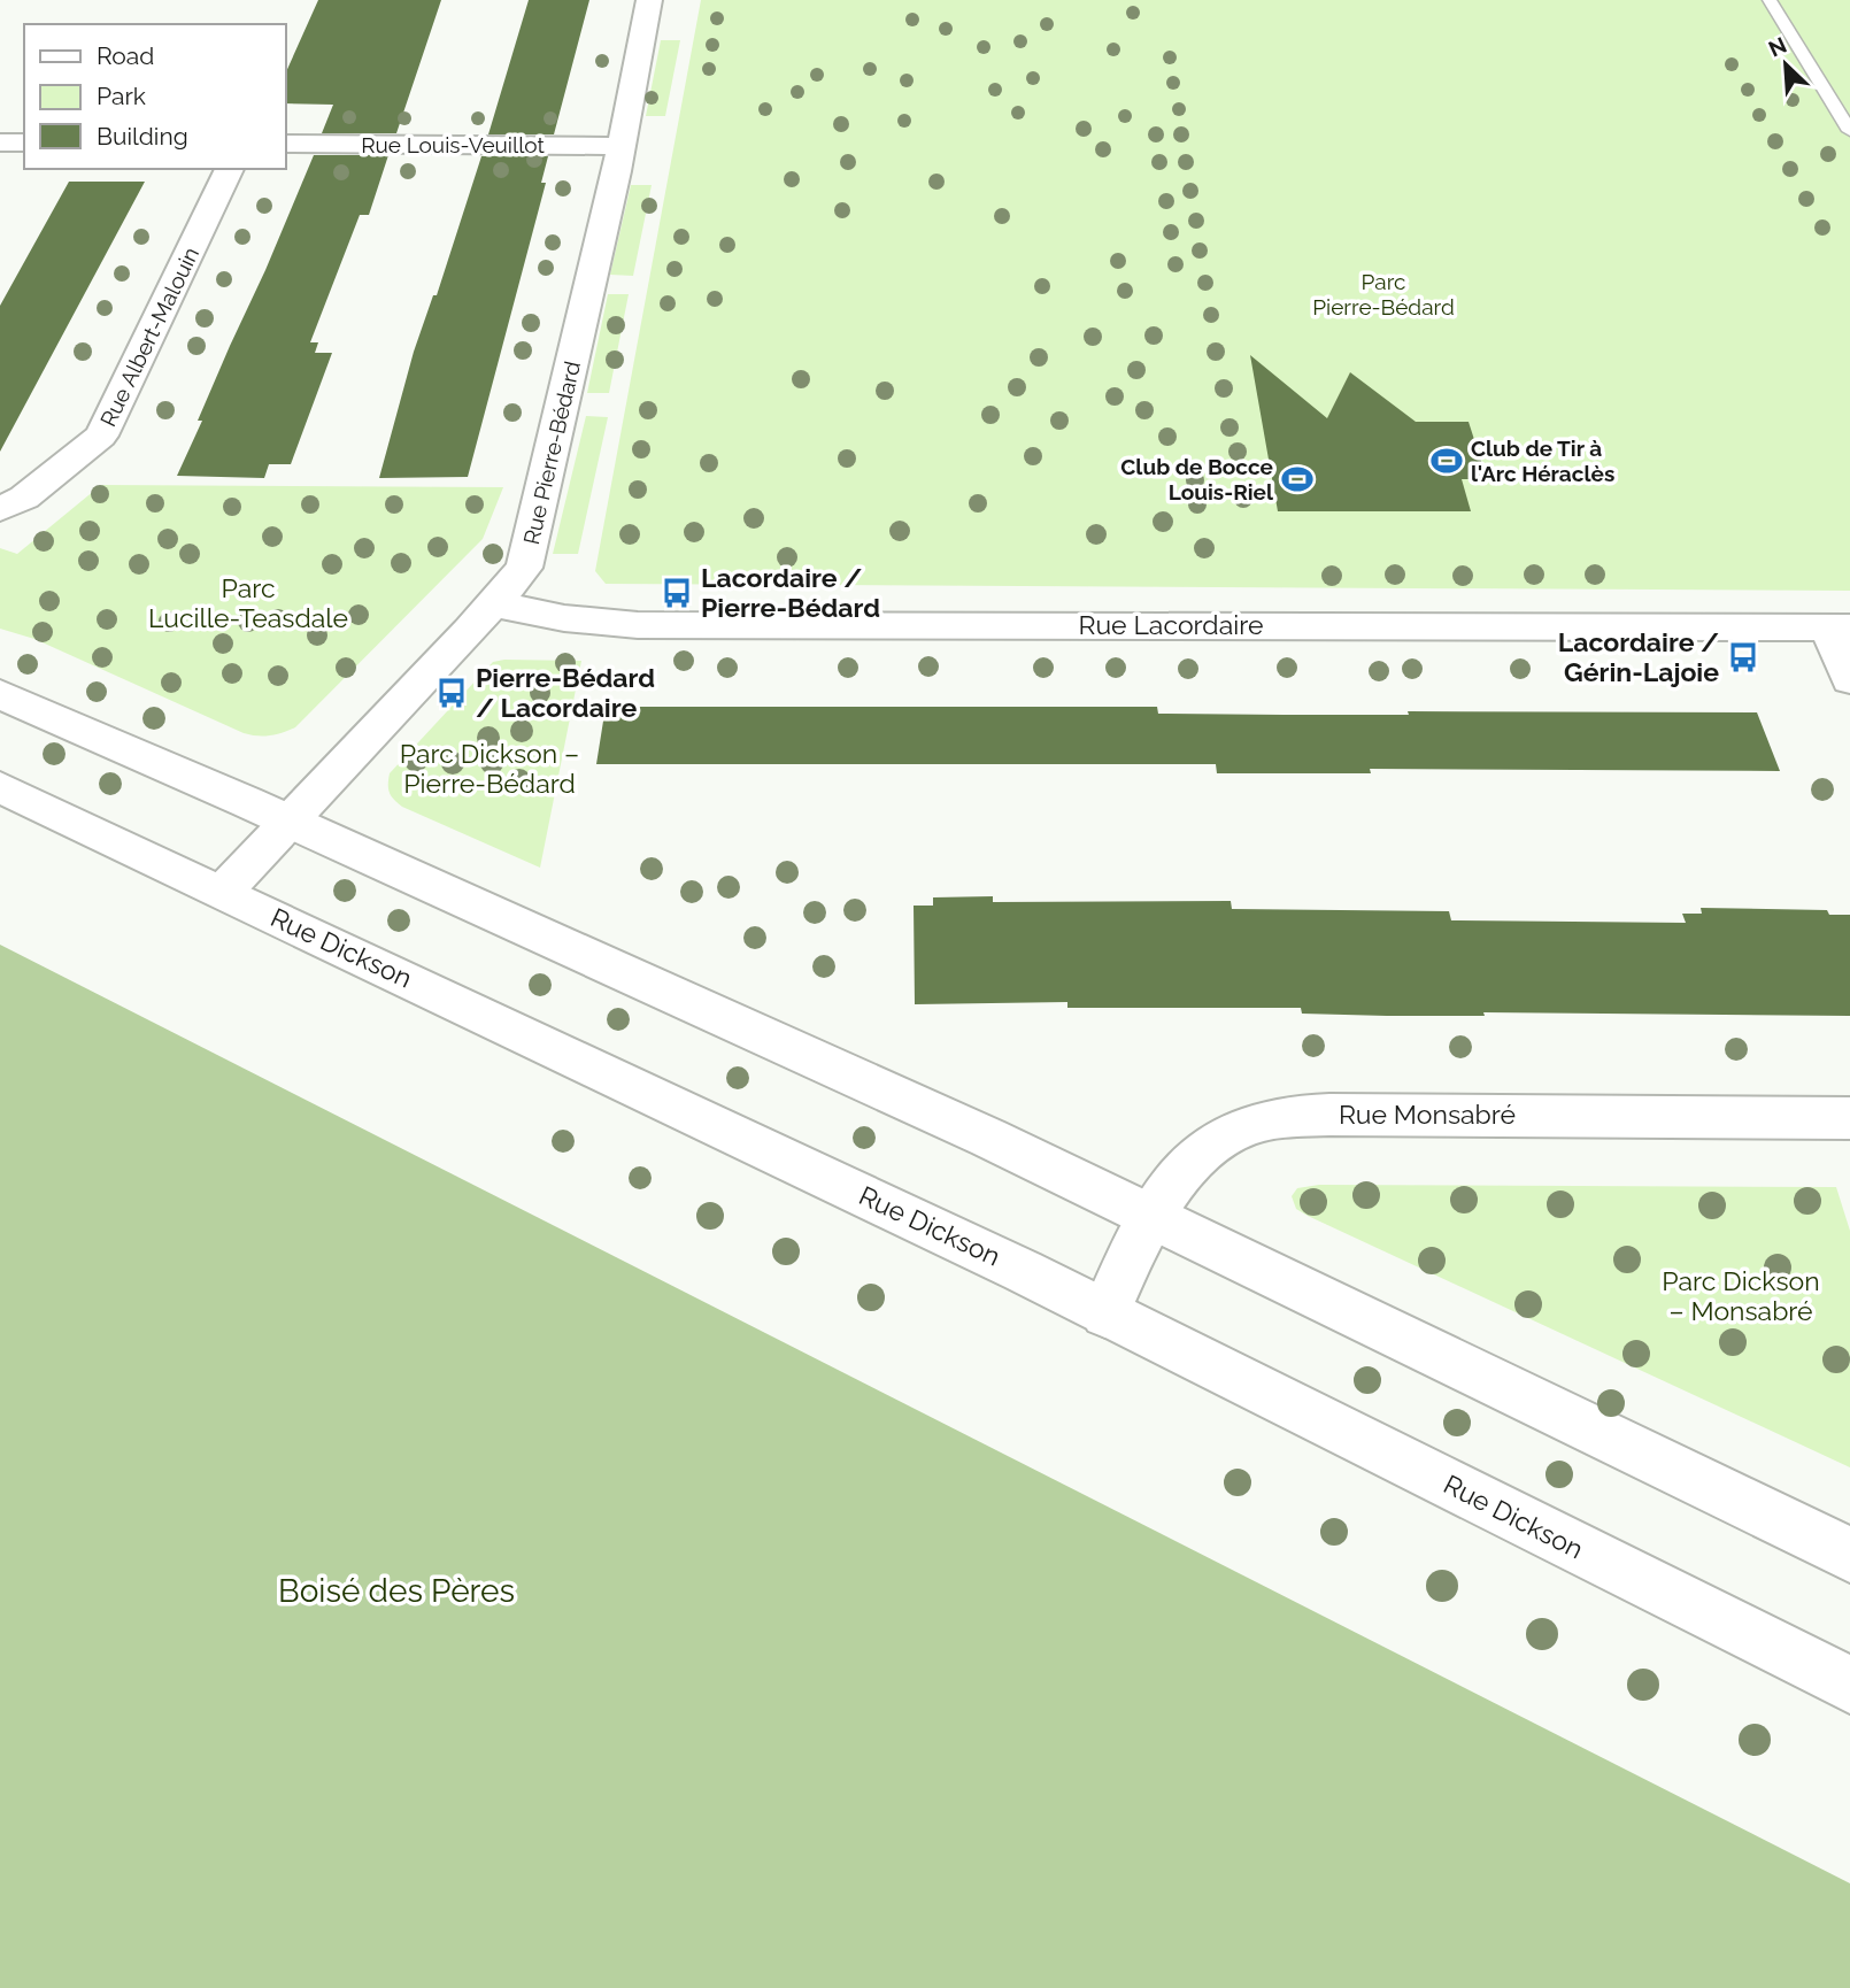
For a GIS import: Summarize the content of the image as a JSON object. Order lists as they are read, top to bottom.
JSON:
{
  "streets": {
    "street": [
      "Rue Louis-Veuillot",
      "Rue Albert-Malouin",
      "Rue Pierre-Bédard",
      "Rue Lacordaire",
      "Rue Dickson",
      "Rue Monsabré"
    ]
  },
  "crossings": [
    ["Rue Louis-Veuillot", "Rue Pierre-Bédard"],
    ["Rue Pierre-Bédard", "Rue Lacordaire"],
    ["Rue Pierre-Bédard", "Rue Dickson"],
    ["Rue Dickson", "Rue Monsabré"]
  ],
  "parks": [
    "Parc Pierre-Bédard",
    "Parc Lucille-Teasdale",
    "Parc Dickson – Pierre-Bédard",
    "Parc Dickson – Monsabré",
    "Boisé des Pères"
  ],
  "places": {
    "sports": ["Club de Tir à l'Arc Héraclès", "Club de Bocce Louis-Riel"],
    "bus stop": ["Lacordaire / Pierre-Bédard", "Lacordaire / Gérin-Lajoie", "Pierre-Bédard / Lacordaire"]
  },
  "legend": ["Road", "Park", "Building"],
  "north": "top left"
}
